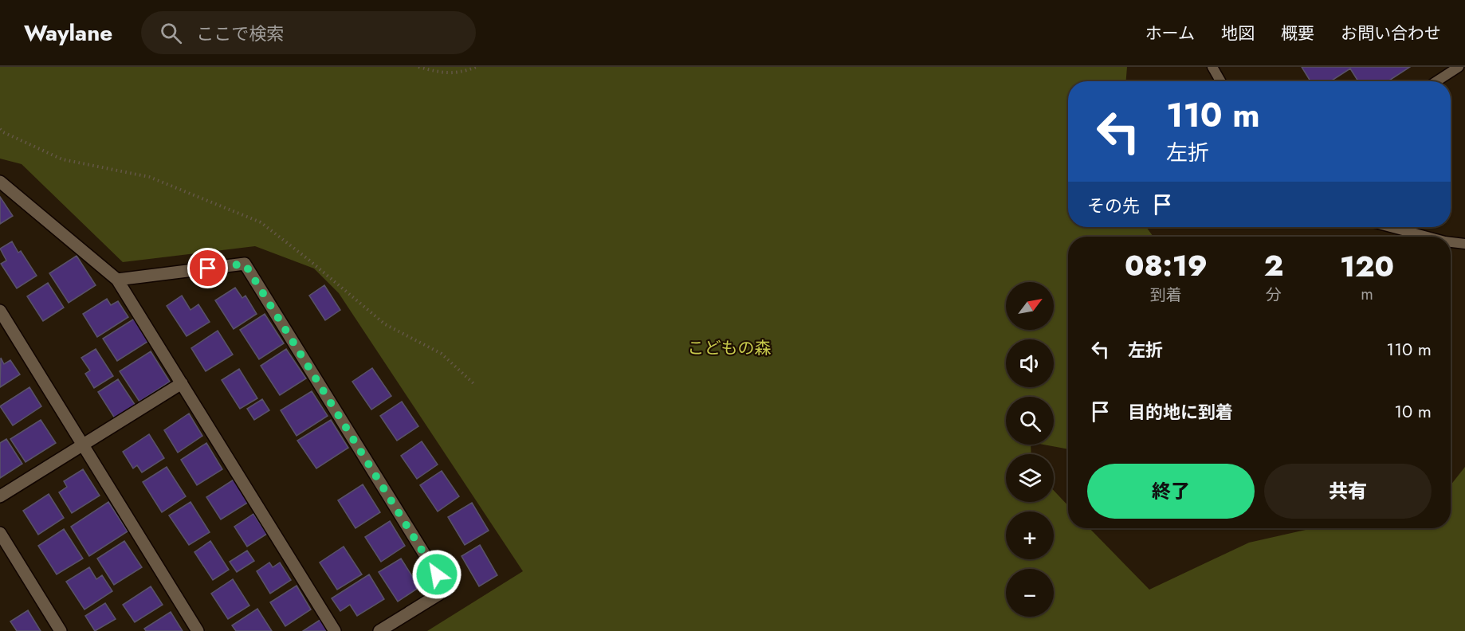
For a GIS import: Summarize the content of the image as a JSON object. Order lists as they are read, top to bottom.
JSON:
{
  "parks": ["こどもの森"],
  "north": "top right",
  "page": {
    "header": "Waylane",
    "search": "ここで検索",
    "nav": [
      "ホーム",
      "地図",
      "概要",
      "お問い合わせ"
    ],
    "turn": ["110 m", "左折"],
    "then": "その先",
    "eta": [
      "08:19",
      "到着",
      "2",
      "分",
      "120",
      "m"
    ],
    "map_buttons": ["+", "−"],
    "list": [
      {
        "name": "左折",
        "value": "110 m"
      },
      {
        "name": "目的地に到着",
        "value": "10 m"
      }
    ],
    "buttons": ["終了", "共有"]
  }
}
